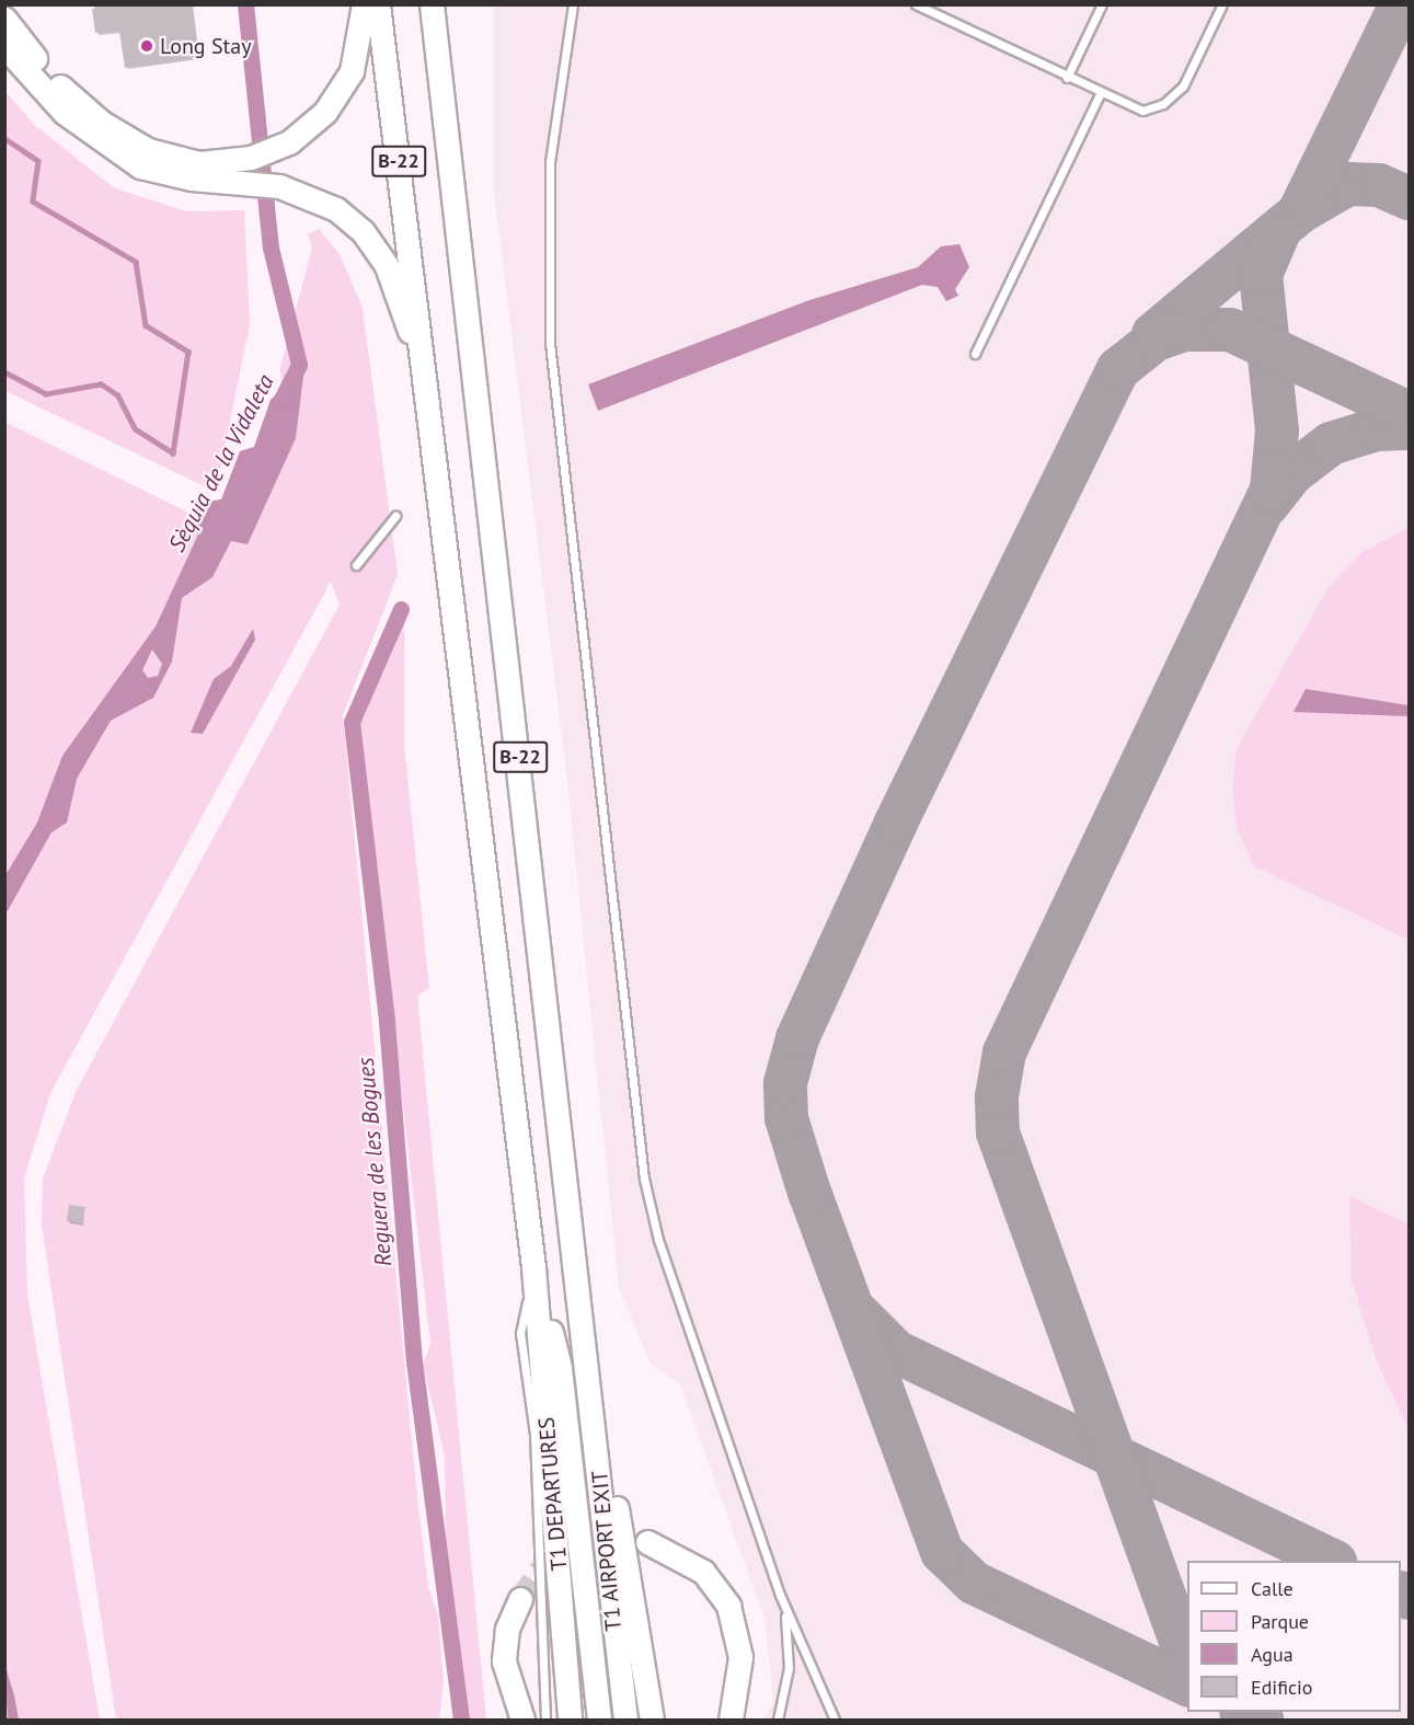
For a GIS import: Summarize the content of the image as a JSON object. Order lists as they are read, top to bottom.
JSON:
{
  "streets": {
    "main road": ["B-22", "T1 DEPARTURES", "T1 AIRPORT EXIT"]
  },
  "crossings": [
    ["B-22", "T1 DEPARTURES"],
    ["B-22", "T1 AIRPORT EXIT"]
  ],
  "water": ["Sèquia de la Vidaleta", "Reguera de les Bogues"],
  "places": ["Long Stay"],
  "legend": [
    "Calle",
    "Parque",
    "Agua",
    "Edificio"
  ]
}
